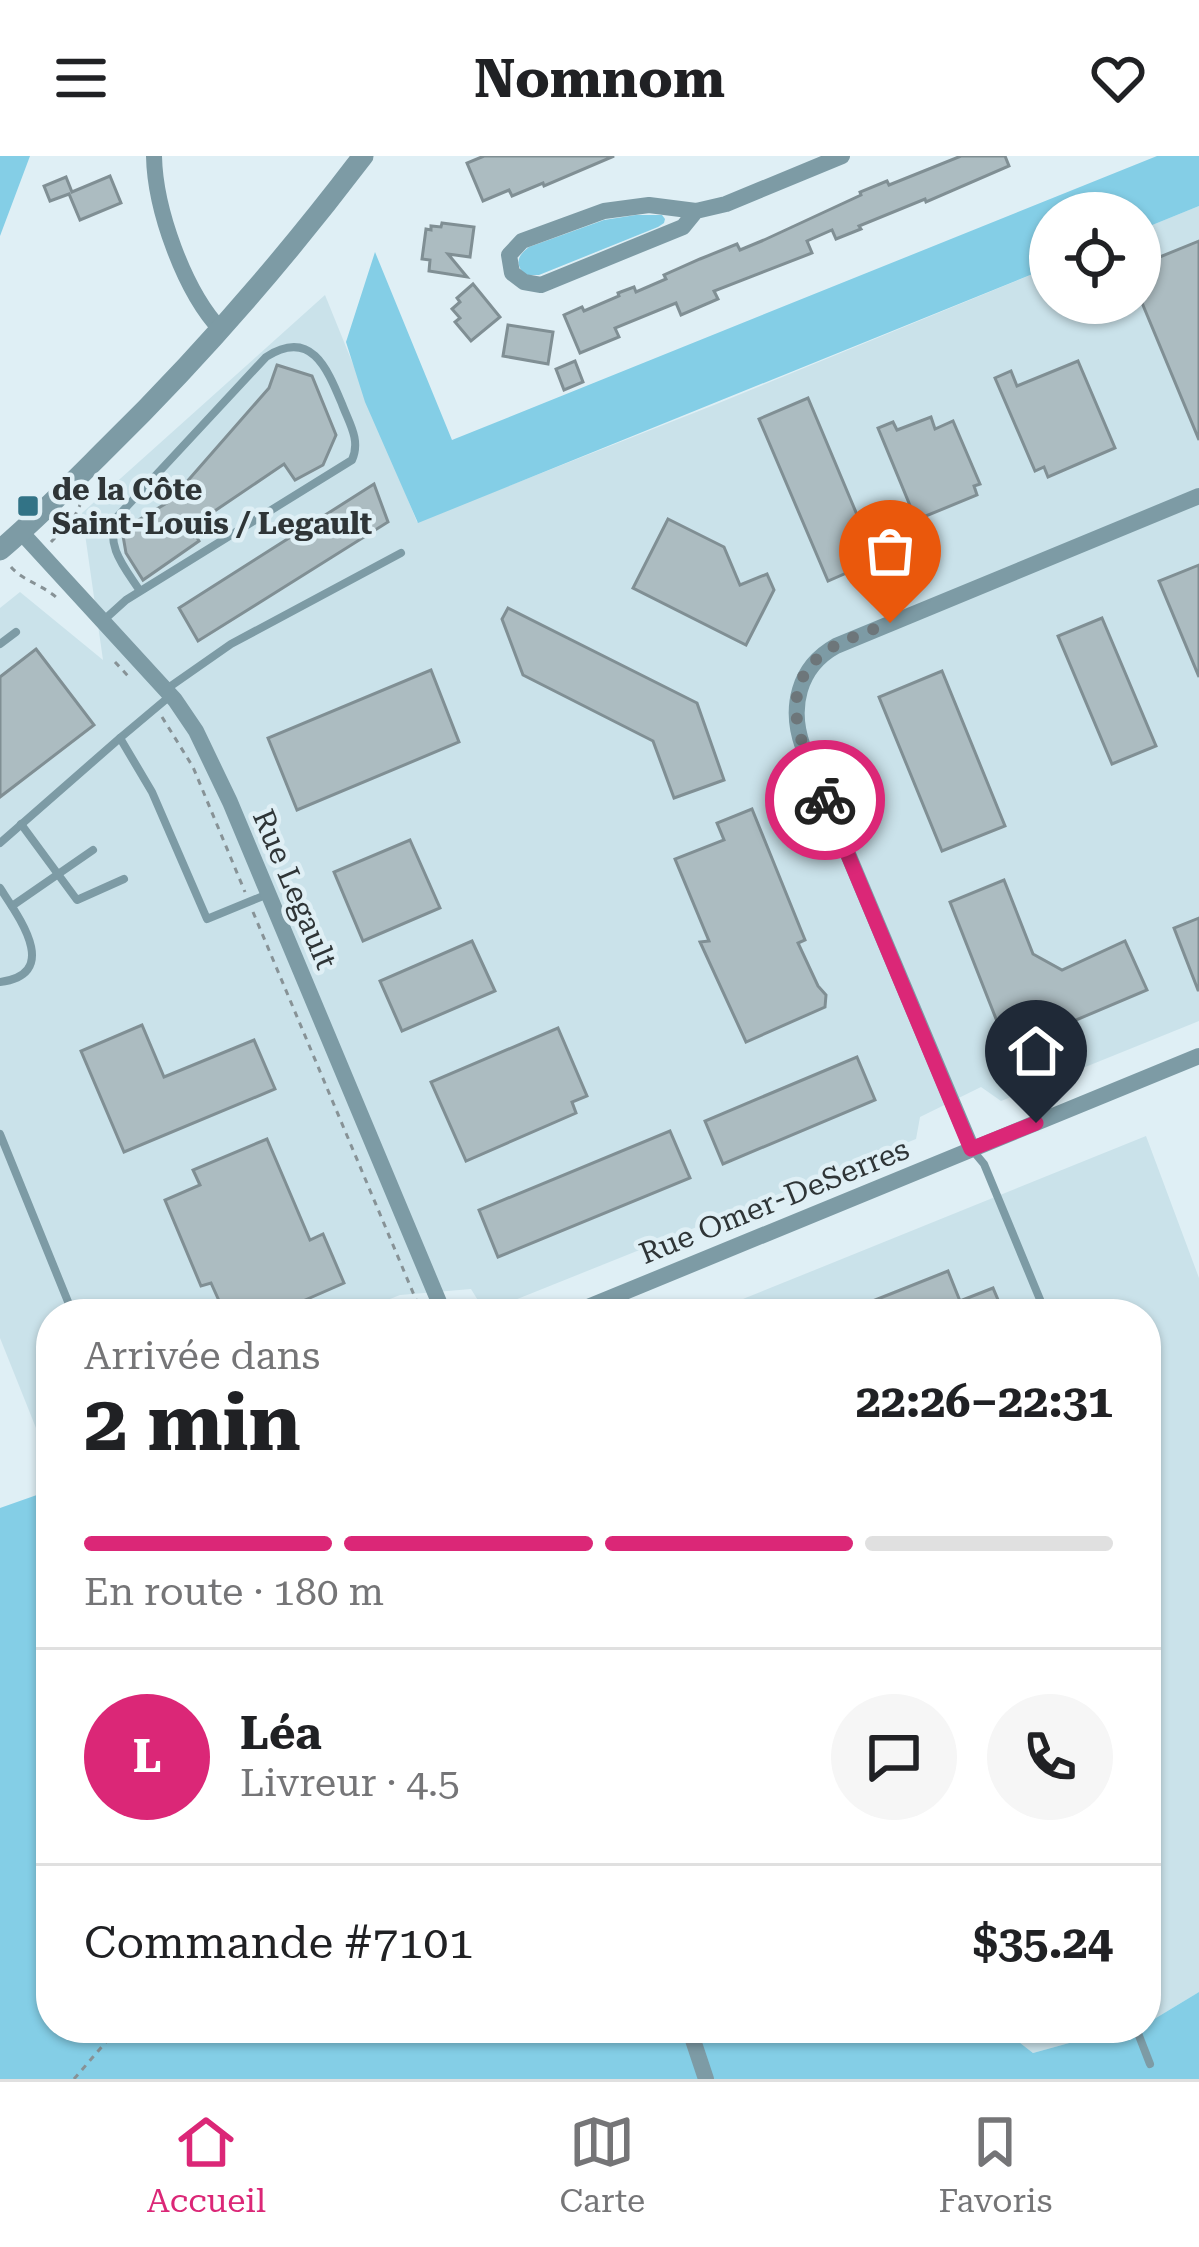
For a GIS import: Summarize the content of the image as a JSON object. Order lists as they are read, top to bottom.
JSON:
{
  "streets": {
    "street": ["Rue Legault", "Rue Omer-DeSerres"]
  },
  "places": {
    "transit": ["de la Côte Saint-Louis / Legault"]
  },
  "page": {
    "header": "Nomnom",
    "heading": ["2 min", "Arrivée dans", "22:26–22:31"],
    "panel": [
      "Léa",
      "Livreur · 4.5",
      "Commande #7101",
      "$35.24"
    ],
    "bar": "En route · 180 m",
    "round": "L",
    "tabs": ["Accueil", "Carte", "Favoris"]
  }
}
